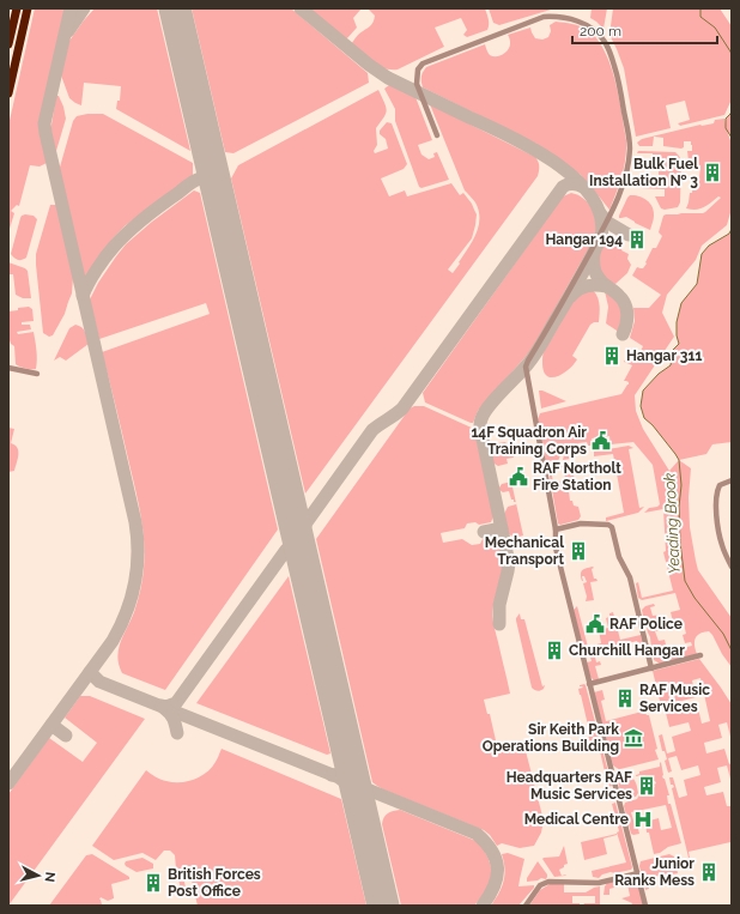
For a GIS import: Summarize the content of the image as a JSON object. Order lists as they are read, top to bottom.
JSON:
{
  "water": ["Yeading Brook"],
  "places": {
    "building": [
      "Bulk Fuel Installation № 3",
      "Hangar 194",
      "Hangar 311",
      "Mechanical Transport",
      "Churchill Hangar",
      "RAF Music Services",
      "Headquarters RAF Music Services",
      "Junior Ranks Mess",
      "British Forces Post Office"
    ],
    "public building": ["14F Squadron Air Training Corps", "RAF Northolt Fire Station", "RAF Police"],
    "museum": ["Sir Keith Park Operations Building"],
    "hospital": ["Medical Centre"]
  },
  "scale_bar": "200 m",
  "north": "right"
}
